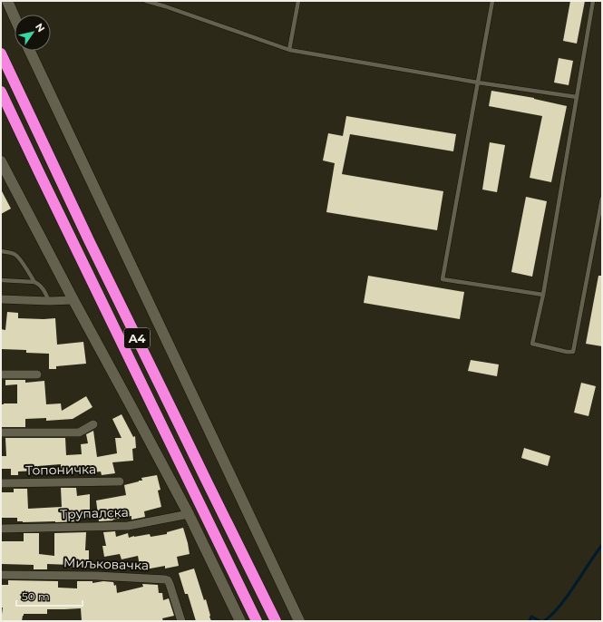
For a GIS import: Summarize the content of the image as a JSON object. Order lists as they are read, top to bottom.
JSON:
{
  "streets": {
    "highway": ["A4"],
    "street": ["Топоничка", "Трупалска", "Миљковачка"]
  },
  "scale_bar": "50 m",
  "north": "top right"
}
